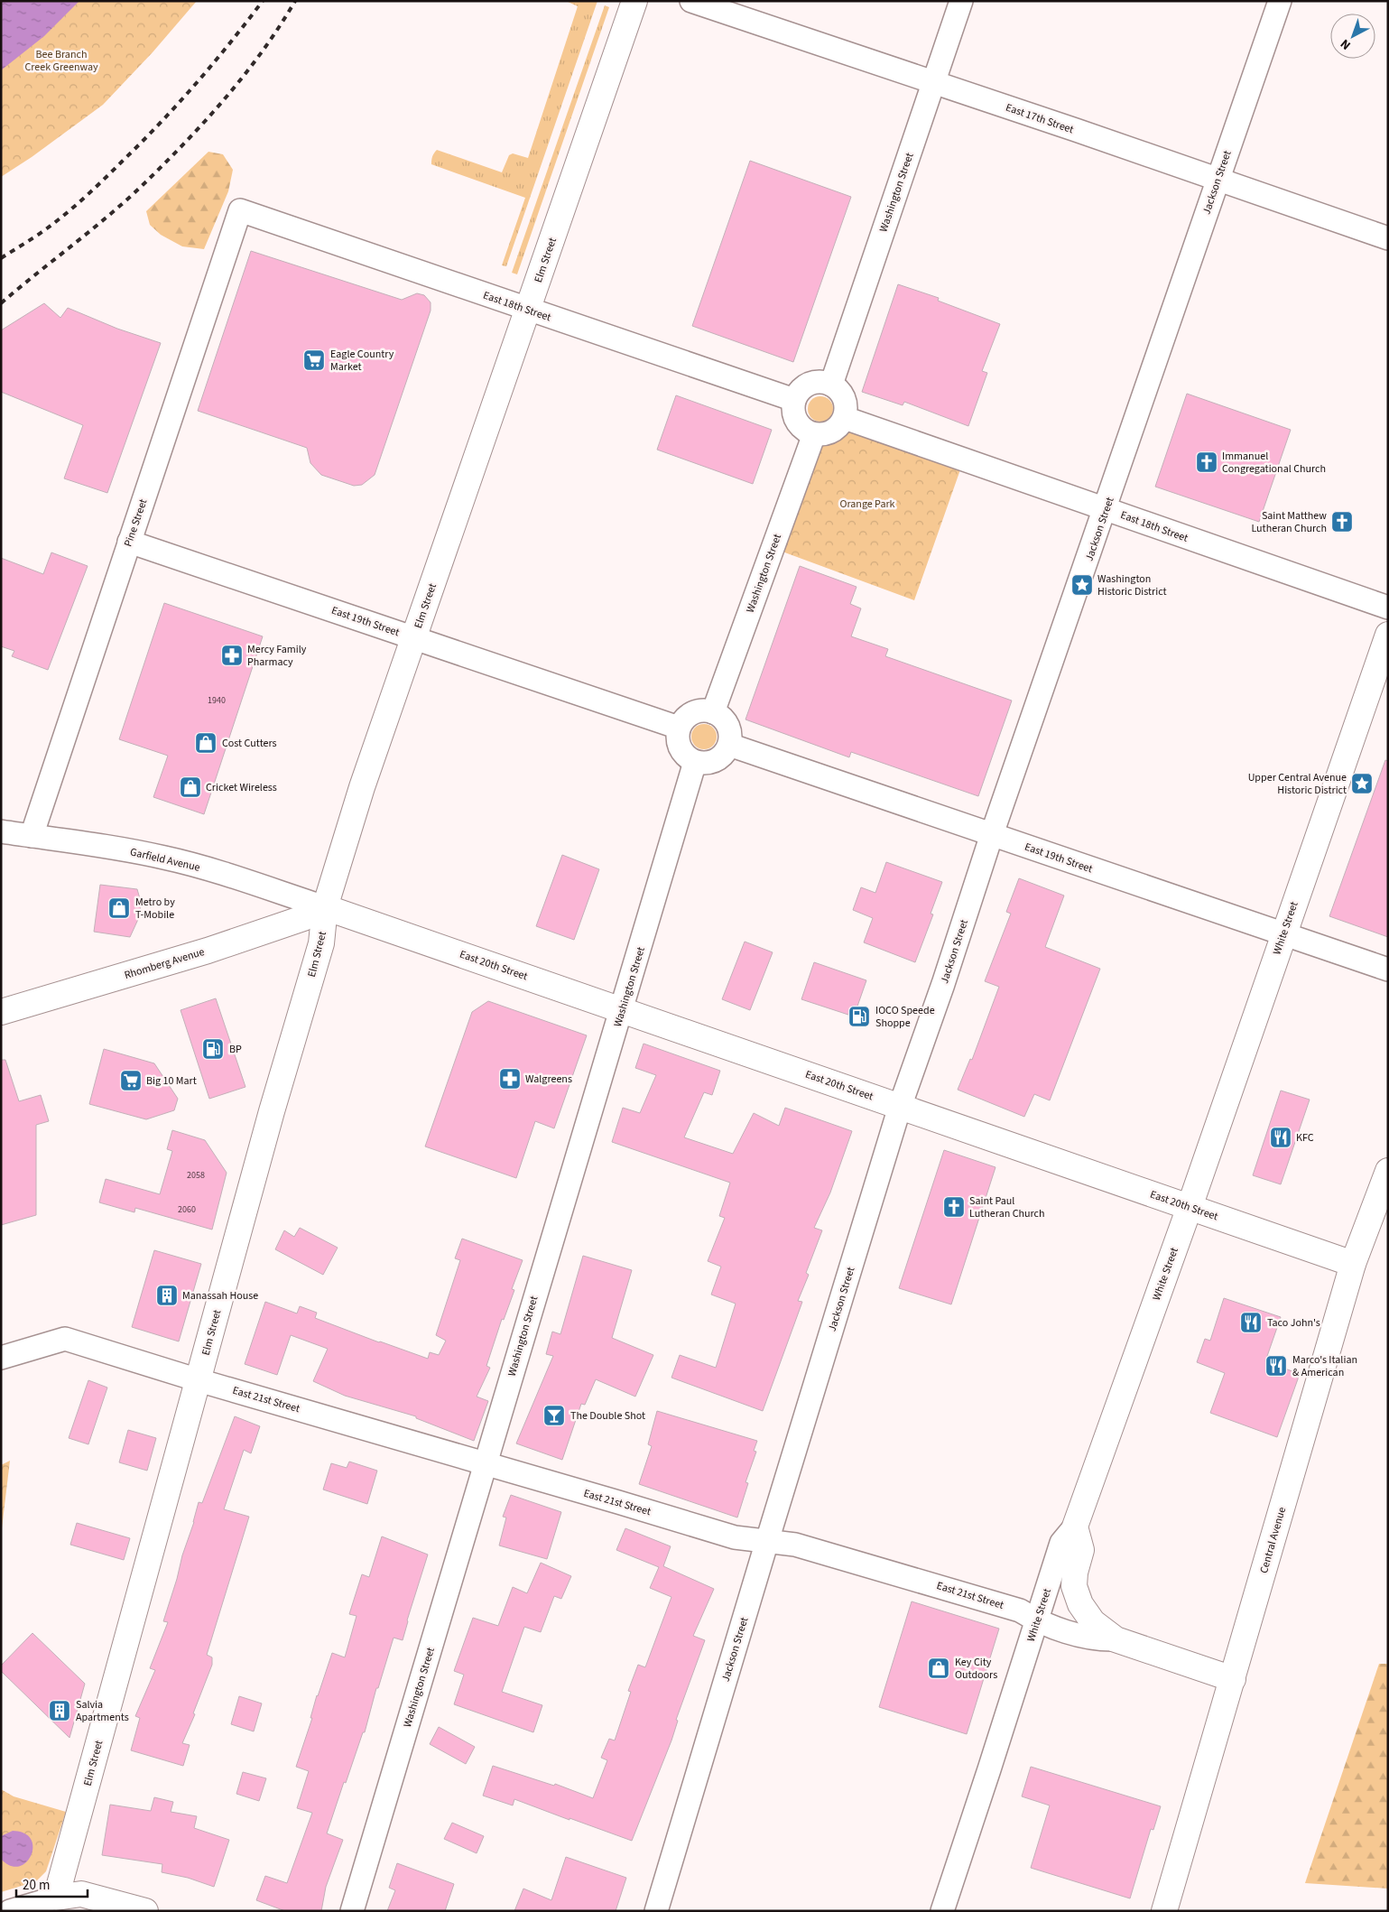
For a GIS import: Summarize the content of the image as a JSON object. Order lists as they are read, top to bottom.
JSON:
{
  "streets": {
    "main road": [
      "Elm Street",
      "White Street",
      "Rhomberg Avenue",
      "East 20th Street",
      "East 21st Street",
      "Central Avenue"
    ],
    "street": [
      "East 17th Street",
      "Jackson Street",
      "Washington Street",
      "East 18th Street",
      "Pine Street",
      "East 19th Street",
      "Garfield Avenue"
    ]
  },
  "crossings": [
    ["East 17th Street", "Jackson Street"],
    ["East 17th Street", "Washington Street"],
    ["Jackson Street", "East 18th Street"],
    ["Jackson Street", "East 19th Street"],
    ["Jackson Street", "East 20th Street"],
    ["Jackson Street", "East 21st Street"],
    ["Washington Street", "East 18th Street"],
    ["Washington Street", "East 19th Street"],
    ["Washington Street", "East 20th Street"],
    ["Washington Street", "East 21st Street"],
    ["Elm Street", "East 18th Street"],
    ["Elm Street", "East 19th Street"],
    ["Elm Street", "Garfield Avenue"],
    ["Elm Street", "Rhomberg Avenue"],
    ["Elm Street", "East 20th Street"],
    ["Elm Street", "East 21st Street"],
    ["East 18th Street", "Pine Street"],
    ["Pine Street", "East 19th Street"],
    ["Pine Street", "Garfield Avenue"],
    ["East 19th Street", "White Street"],
    ["Garfield Avenue", "Rhomberg Avenue"],
    ["Garfield Avenue", "East 20th Street"],
    ["White Street", "East 20th Street"],
    ["White Street", "East 21st Street"],
    ["Rhomberg Avenue", "East 20th Street"],
    ["East 20th Street", "Central Avenue"],
    ["East 21st Street", "Central Avenue"]
  ],
  "parks": ["Bee Branch Creek Greenway", "Orange Park"],
  "places": {
    "supermarket": ["Eagle Country Market", "Big 10 Mart"],
    "church": ["Immanuel Congregational Church", "Saint Matthew Lutheran Church", "Saint Paul Lutheran Church"],
    "place": ["Washington Historic District", "Upper Central Avenue Historic District"],
    "pharmacy": ["Mercy Family Pharmacy", "Walgreens"],
    "shop": [
      "Cost Cutters",
      "Cricket Wireless",
      "Metro by T-Mobile",
      "Key City Outdoors"
    ],
    "fuel station": ["IOCO Speede Shoppe", "BP"],
    "restaurant": ["KFC", "Taco John's", "Marco's Italian & American"],
    "building": ["Manassah House", "Salvia Apartments"],
    "bar": ["The Double Shot"]
  },
  "house_numbers": ["1940", "2058", "2060"],
  "scale_bar": "20 m",
  "north": "bottom left"
}
